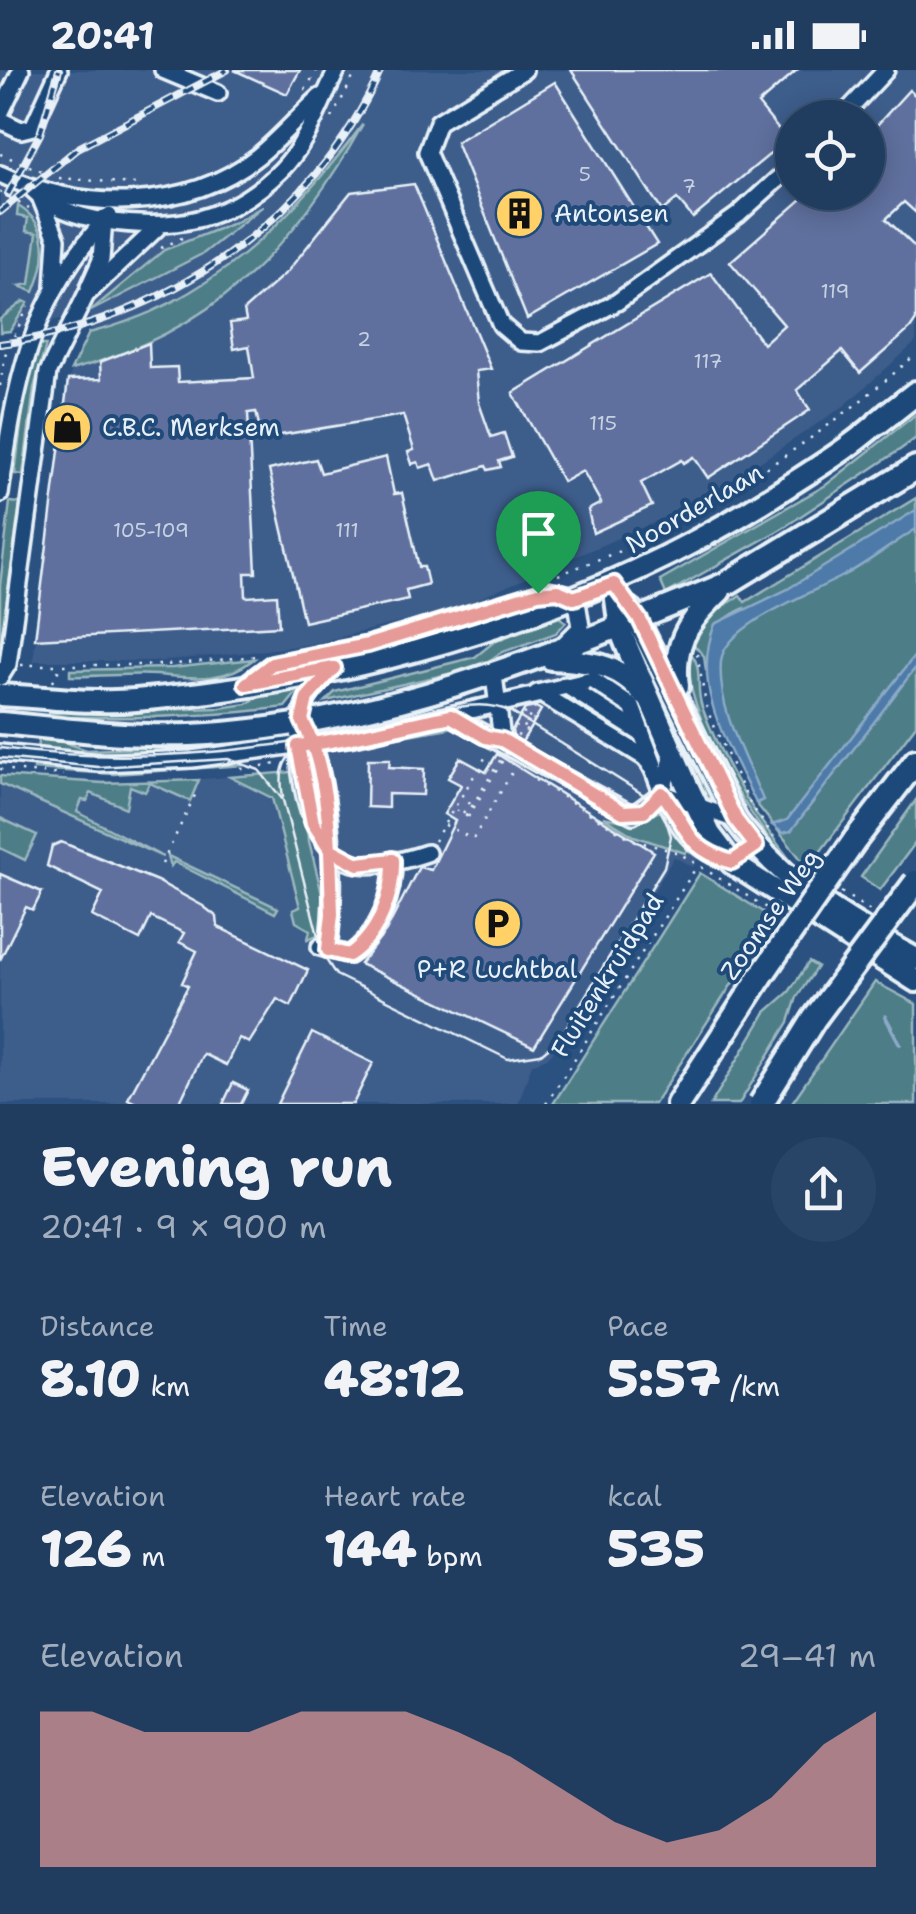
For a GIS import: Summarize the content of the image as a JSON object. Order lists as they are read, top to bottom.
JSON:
{
  "streets": {
    "highway": ["Zoomse Weg"],
    "main road": ["Noorderlaan"],
    "path": ["Fluitenkruidpad"]
  },
  "places": {
    "building": ["Antonsen"],
    "shop": ["C.B.C. Merksem"],
    "parking": ["P+R Luchtbal"]
  },
  "house_numbers": [
    "5",
    "7",
    "119",
    "2",
    "117",
    "115",
    "105-109",
    "111"
  ],
  "page": {
    "status": "20:41",
    "heading": ["Evening run", "20:41 · 9 × 900 m"],
    "stats": [
      ["Distance", "8.10 km"],
      ["Time", "48:12"],
      ["Pace", "5:57 /km"],
      ["Elevation", "126 m"],
      ["Heart rate", "144 bpm"],
      ["kcal", "535"]
    ],
    "chart": ["Elevation", "29–41 m"]
  }
}
